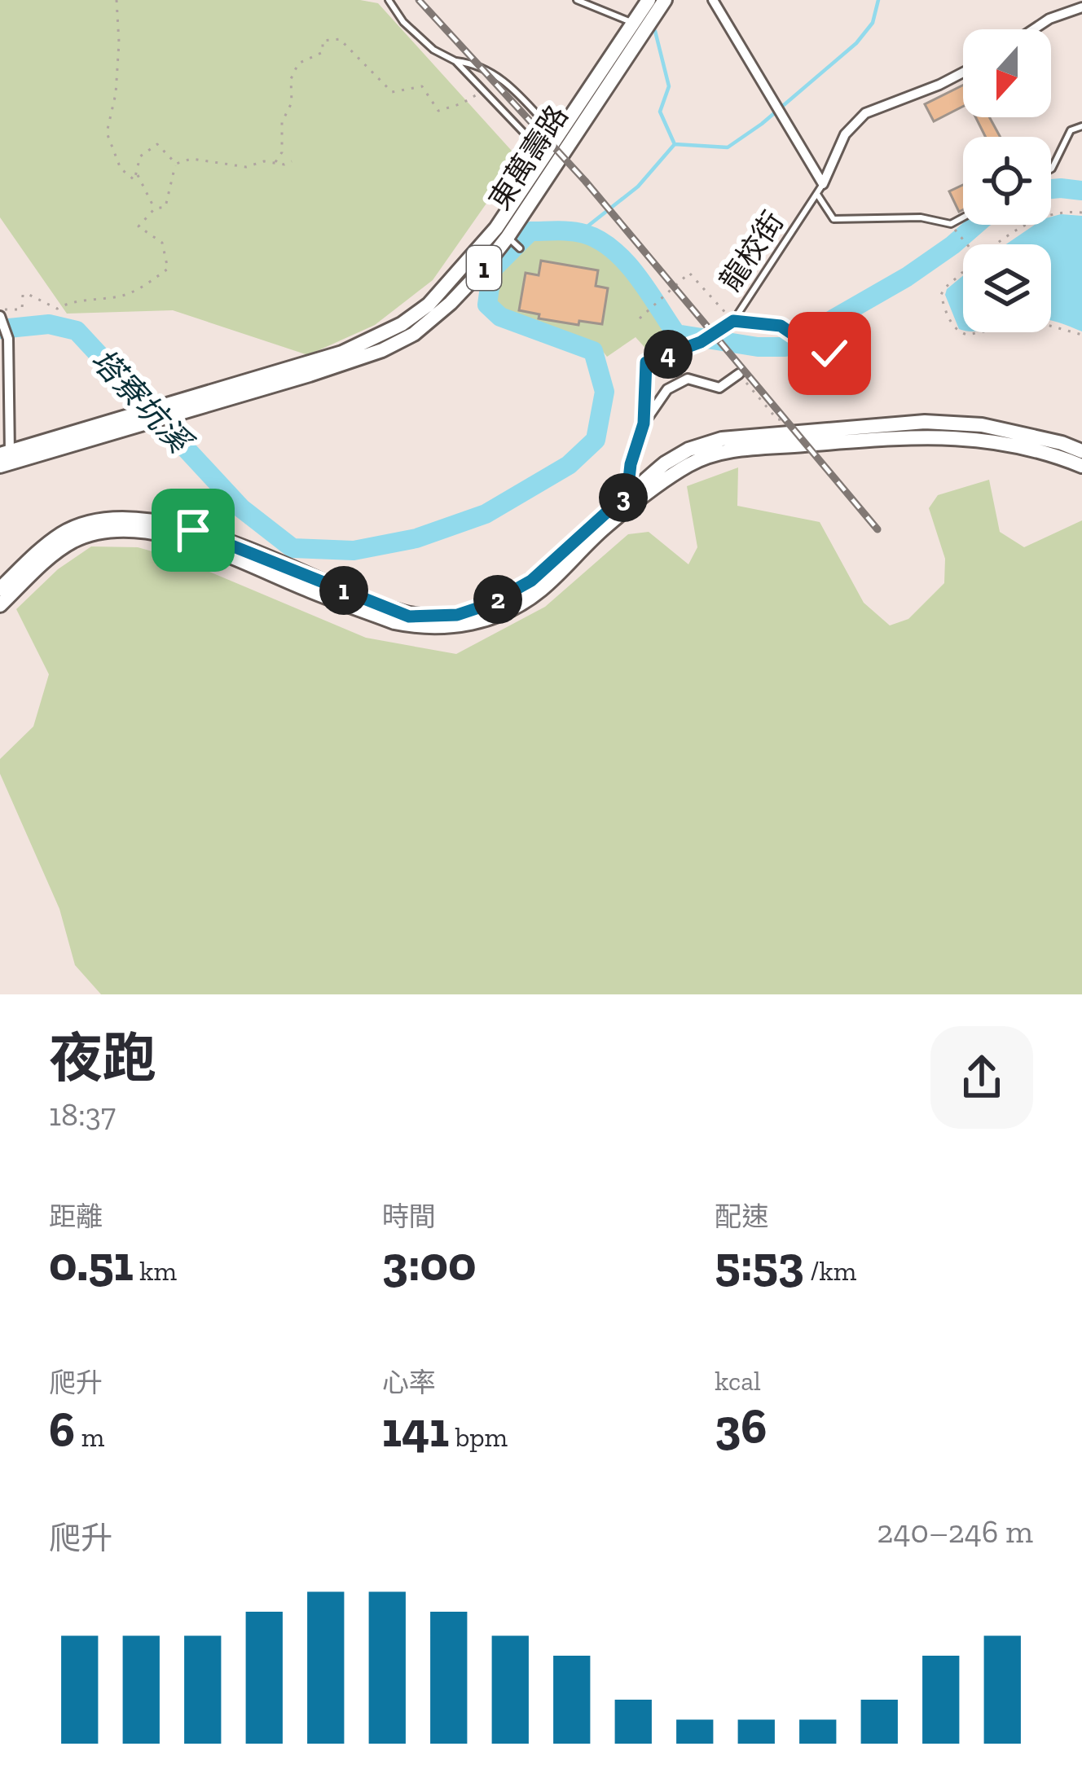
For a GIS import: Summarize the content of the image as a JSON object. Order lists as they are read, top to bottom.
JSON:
{
  "streets": {
    "main road": ["東萬壽路", "1"],
    "lane": ["龍校街"]
  },
  "crossings": [
    ["東萬壽路", "1"]
  ],
  "water": ["塔寮坑溪"],
  "north": "bottom",
  "page": {
    "pins": [
      "4",
      "3",
      "1",
      "2"
    ],
    "heading": ["夜跑", "18:37"],
    "stats": [
      ["距離", "0.51 km"],
      ["時間", "3:00"],
      ["配速", "5:53 /km"],
      ["爬升", "6 m"],
      ["心率", "141 bpm"],
      ["kcal", "36"]
    ],
    "chart": ["爬升", "240–246 m"]
  }
}
